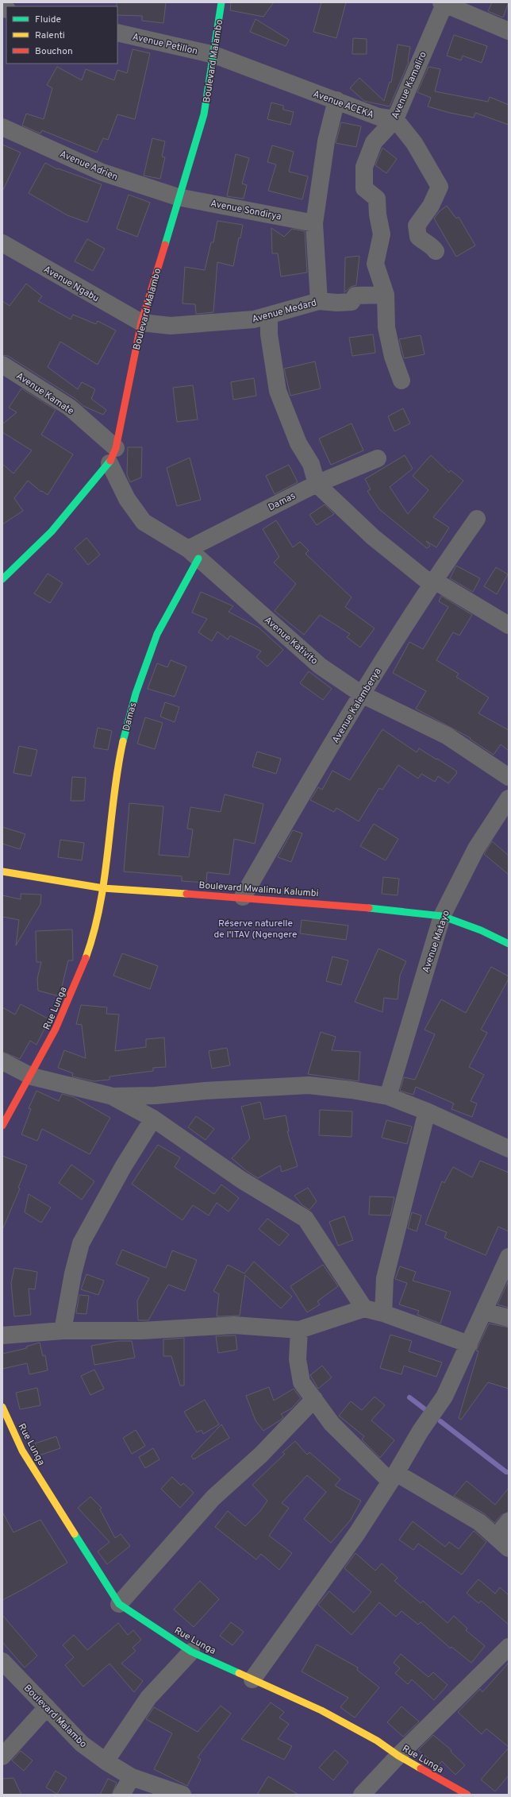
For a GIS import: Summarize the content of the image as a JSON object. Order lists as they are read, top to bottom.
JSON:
{
  "streets": {
    "street": [
      "Avenue Petillon",
      "Boulevard Malambo",
      "Avenue Kamaliro",
      "Avenue ACEKA",
      "Avenue Adrien",
      "Avenue Sondirya",
      "Avenue Ngabu",
      "Avenue Medard",
      "Avenue Kamate",
      "Damas",
      "Avenue Kativito",
      "Avenue Kalemberya",
      "Boulevard Mwalimu Kalumbi",
      "Avenue Matayo",
      "Rue Lunga"
    ]
  },
  "crossings": [
    ["Avenue Petillon", "Boulevard Malambo"],
    ["Avenue Petillon", "Avenue ACEKA"],
    ["Boulevard Malambo", "Avenue ACEKA"],
    ["Boulevard Malambo", "Avenue Adrien"],
    ["Boulevard Malambo", "Avenue Sondirya"],
    ["Boulevard Malambo", "Avenue Ngabu"],
    ["Boulevard Malambo", "Avenue Medard"],
    ["Boulevard Malambo", "Avenue Kamate"],
    ["Boulevard Malambo", "Avenue Kativito"],
    ["Avenue Kamaliro", "Avenue ACEKA"],
    ["Avenue Kamaliro", "Avenue Medard"],
    ["Avenue Adrien", "Avenue Sondirya"],
    ["Avenue Ngabu", "Avenue Medard"],
    ["Avenue Kamate", "Avenue Kativito"],
    ["Damas", "Avenue Kativito"],
    ["Damas", "Boulevard Mwalimu Kalumbi"],
    ["Damas", "Rue Lunga"],
    ["Avenue Kativito", "Avenue Kalemberya"],
    ["Avenue Kalemberya", "Boulevard Mwalimu Kalumbi"],
    ["Boulevard Mwalimu Kalumbi", "Avenue Matayo"],
    ["Boulevard Mwalimu Kalumbi", "Rue Lunga"]
  ],
  "parks": ["Réserve naturelle de l'ITAV (Ngengere"],
  "legend": ["Fluide", "Ralenti", "Bouchon"]
}
